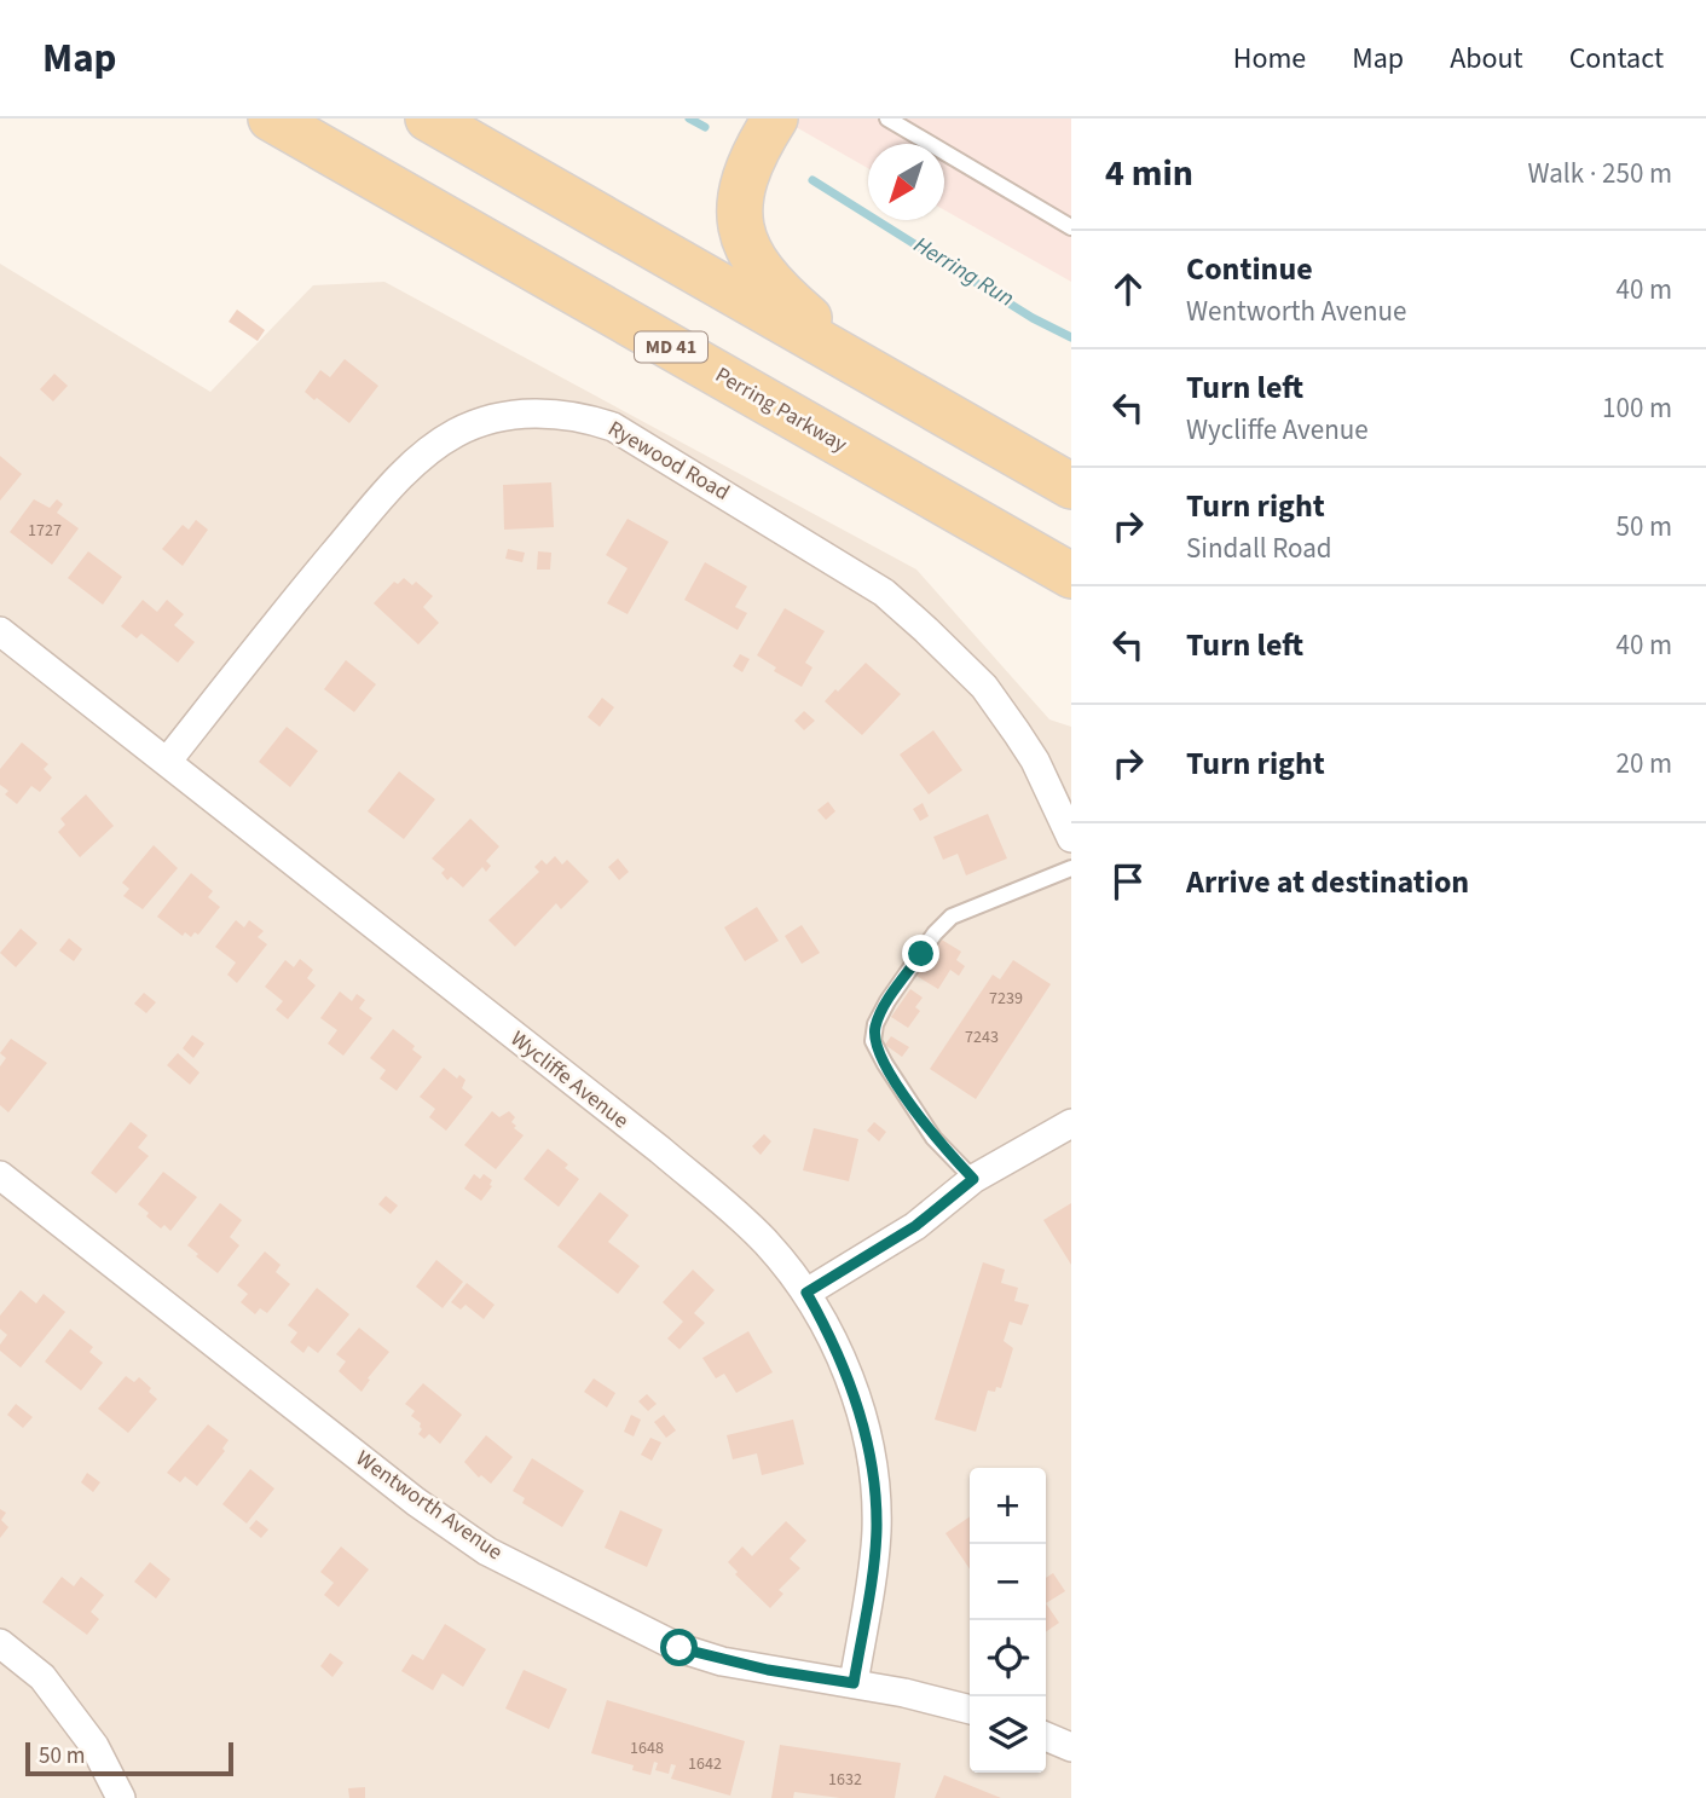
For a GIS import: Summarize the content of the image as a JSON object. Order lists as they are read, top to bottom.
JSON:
{
  "streets": {
    "main road": ["MD 41", "Perring Parkway"],
    "street": ["Ryewood Road", "Wycliffe Avenue", "Wentworth Avenue"]
  },
  "crossings": [
    ["Ryewood Road", "Wycliffe Avenue"],
    ["Wycliffe Avenue", "Wentworth Avenue"]
  ],
  "water": ["Herring Run"],
  "house_numbers": [
    "1727",
    "7239",
    "7243",
    "1648",
    "1642",
    "1632"
  ],
  "scale_bar": "50 m",
  "north": "bottom left",
  "page": {
    "header": "Map",
    "nav": [
      "Home",
      "Map",
      "About",
      "Contact"
    ],
    "heading": ["4 min", "Walk · 250 m"],
    "list": [
      ["Continue", "Wentworth Avenue", "40 m"],
      ["Turn left", "Wycliffe Avenue", "100 m"],
      ["Turn right", "Sindall Road", "50 m"],
      ["Turn left", "40 m"],
      ["Turn right", "20 m"],
      "Arrive at destination"
    ],
    "map_buttons": ["+", "−"],
    "scale": "50 m"
  }
}
